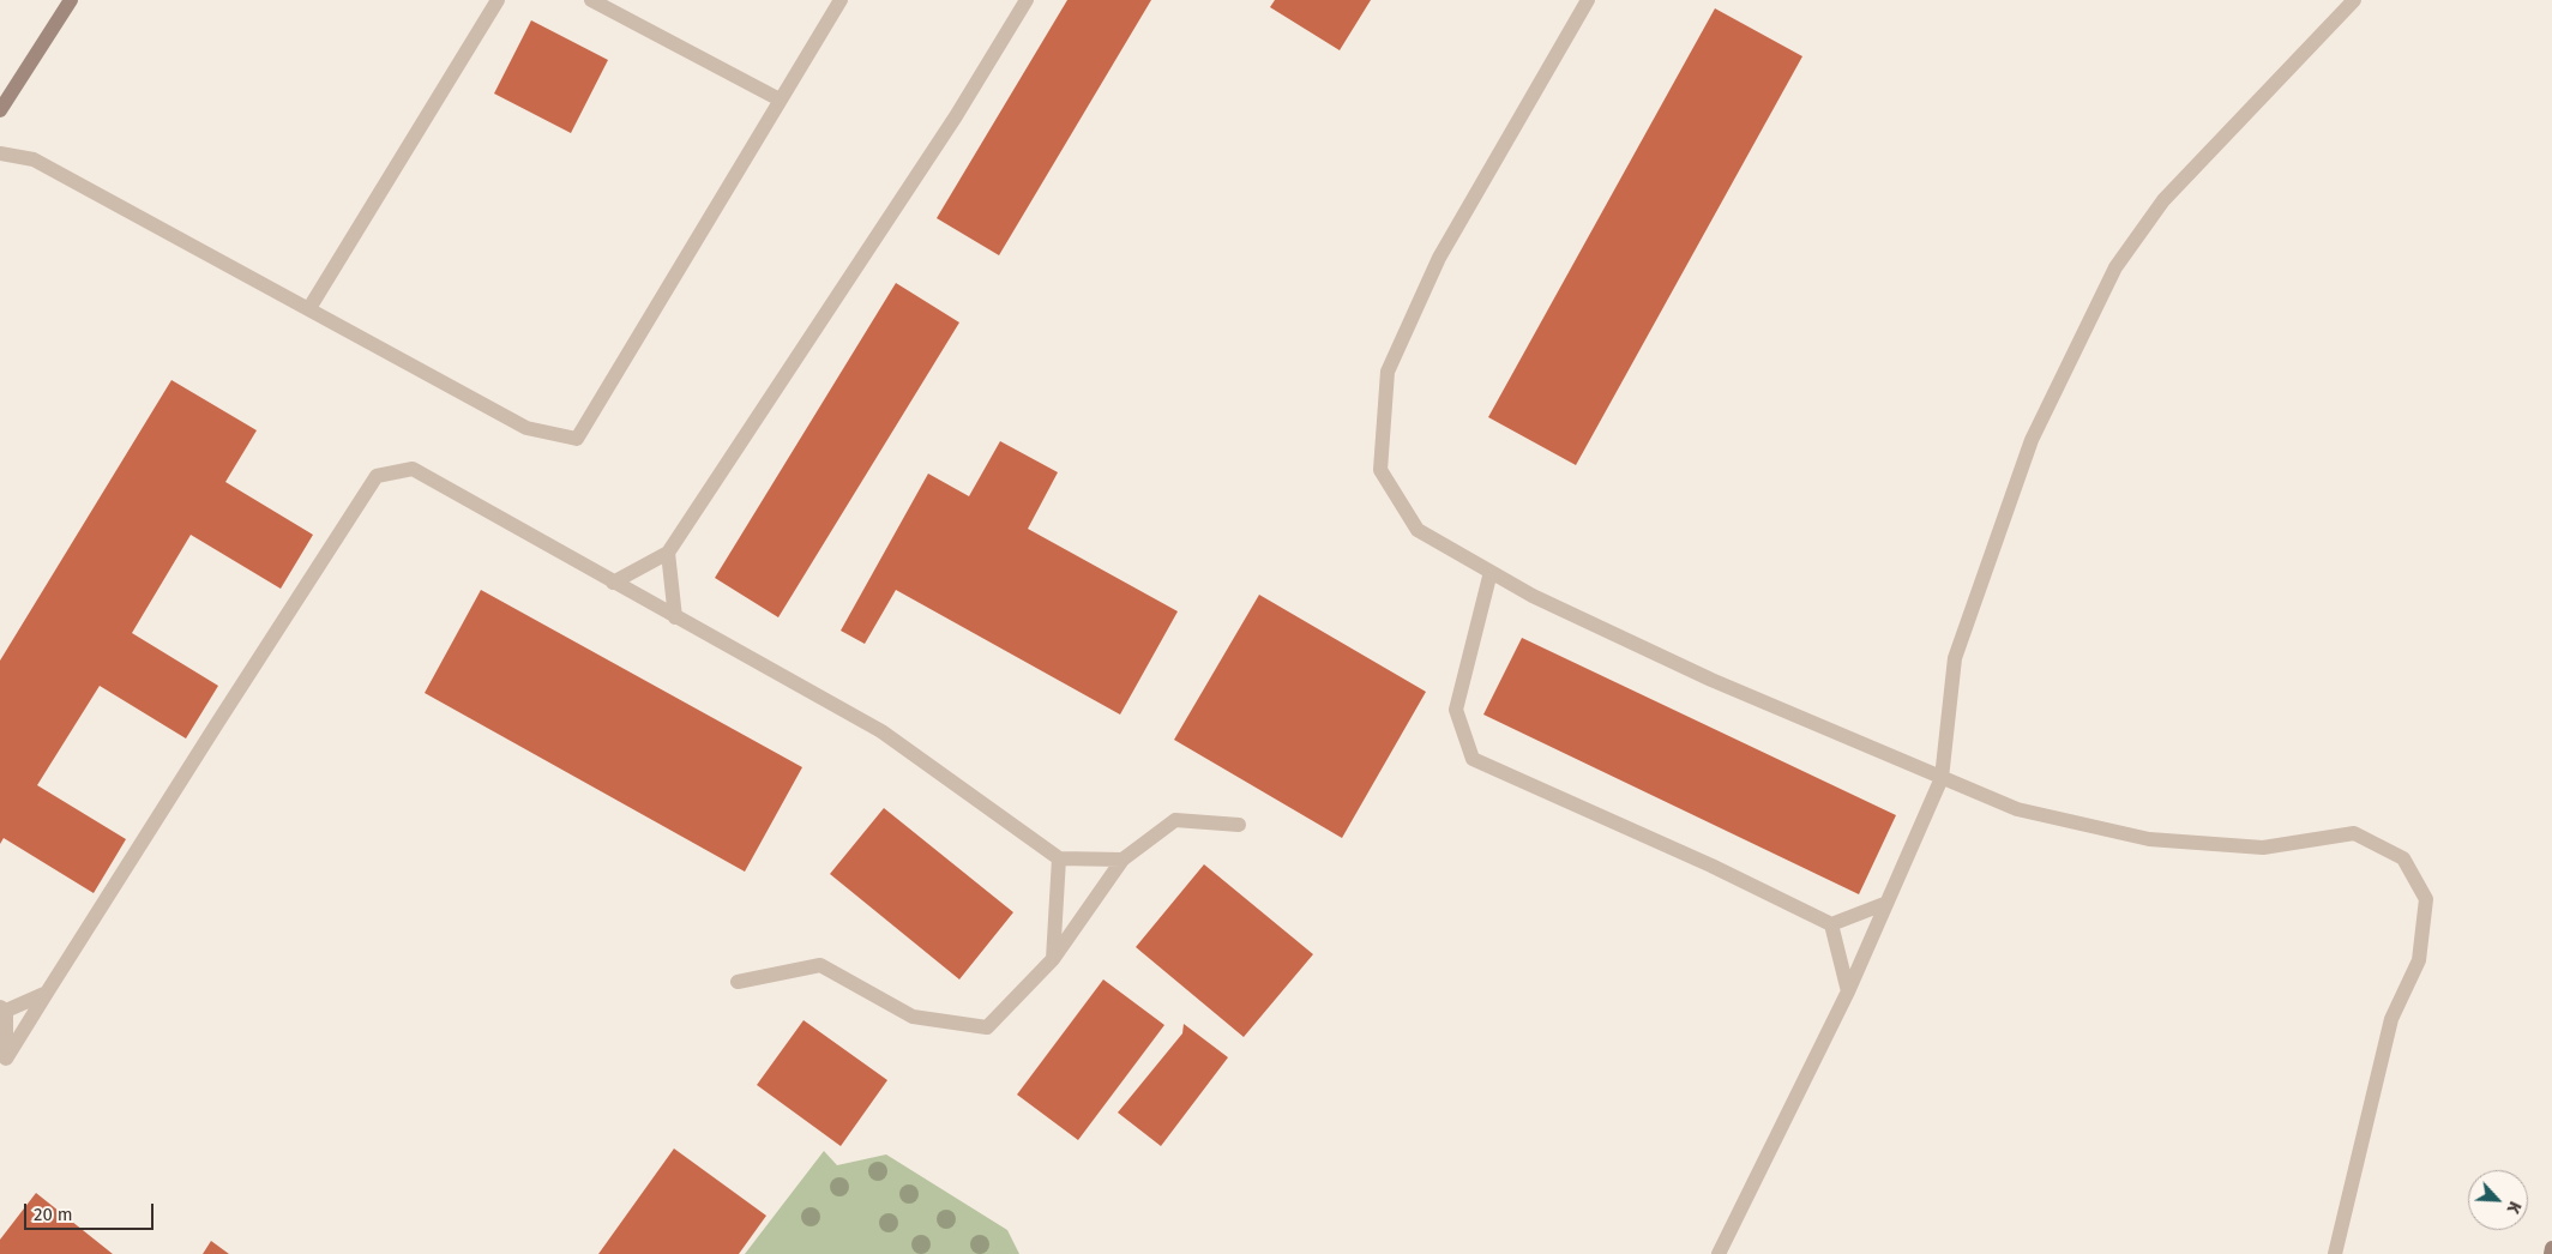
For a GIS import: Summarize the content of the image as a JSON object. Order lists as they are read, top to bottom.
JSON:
{
  "scale_bar": "20 m",
  "north": "bottom right"
}
